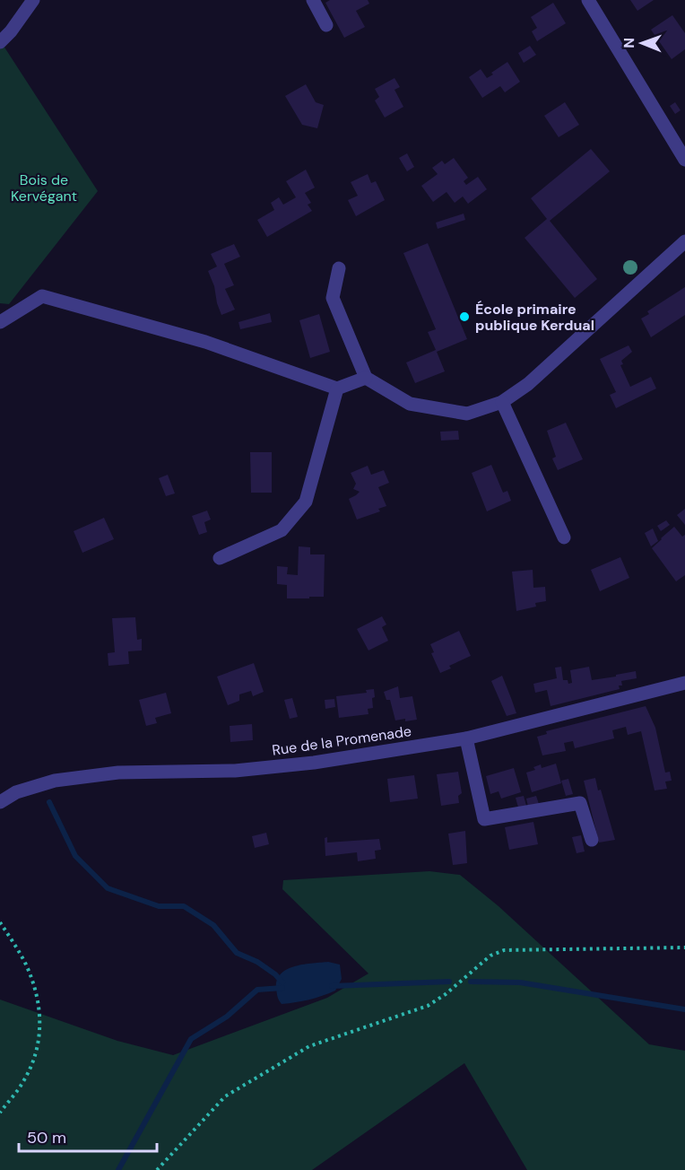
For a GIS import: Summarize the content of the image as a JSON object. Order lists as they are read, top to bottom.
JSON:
{
  "streets": {
    "street": ["Rue de la Promenade"]
  },
  "parks": ["Bois de Kervégant"],
  "places": ["École primaire publique Kerdual"],
  "scale_bar": "50 m",
  "north": "left"
}
